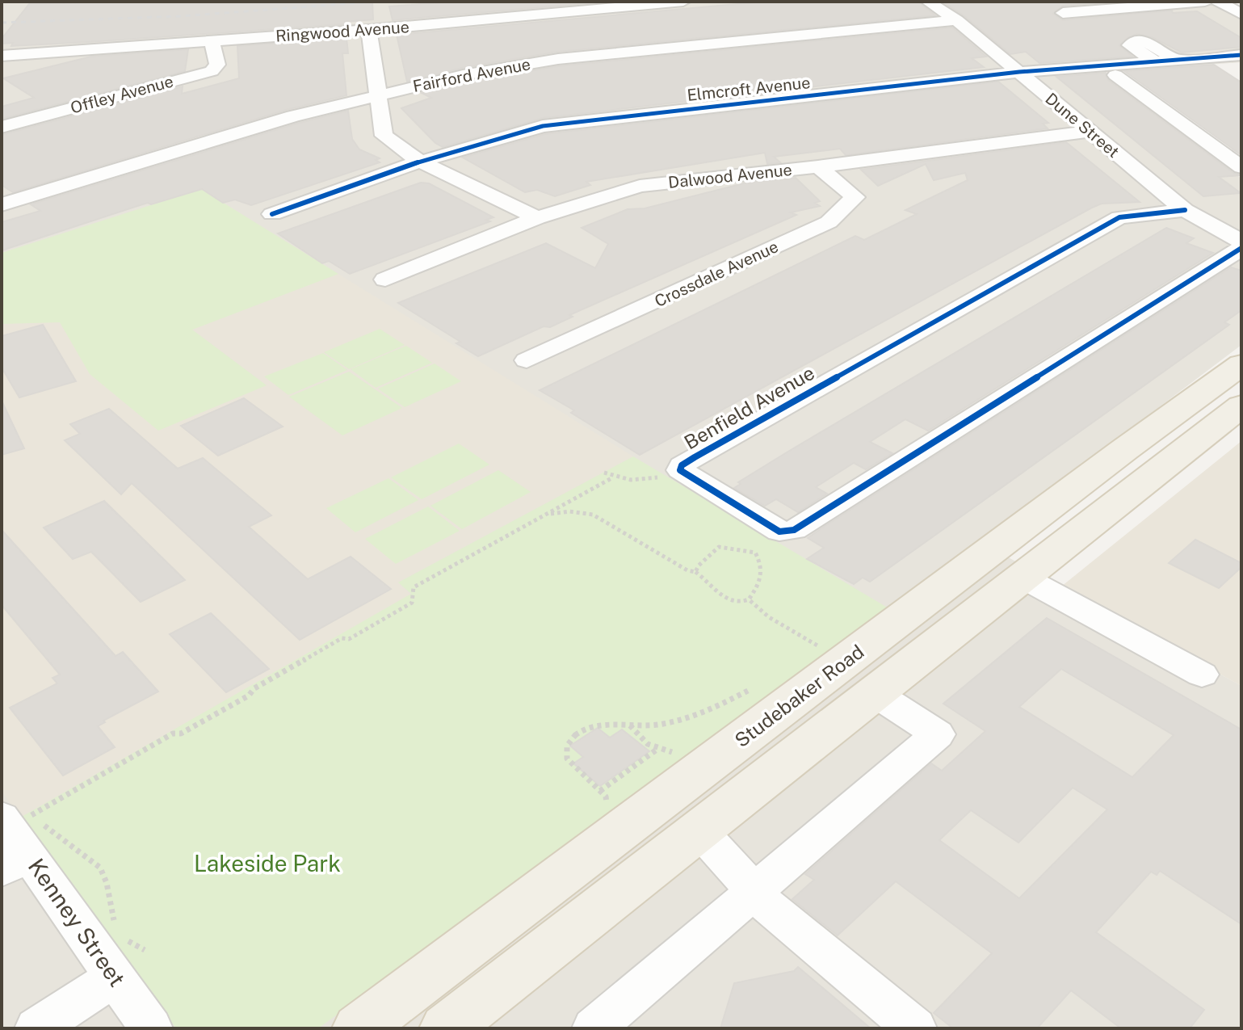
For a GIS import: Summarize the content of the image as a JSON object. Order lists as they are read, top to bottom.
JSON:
{
  "streets": {
    "main road": ["Studebaker Road"],
    "street": [
      "Ringwood Avenue",
      "Fairford Avenue",
      "Elmcroft Avenue",
      "Offley Avenue",
      "Dune Street",
      "Dalwood Avenue",
      "Crossdale Avenue",
      "Benfield Avenue",
      "Kenney Street"
    ]
  },
  "crossings": [
    ["Ringwood Avenue", "Offley Avenue"],
    ["Fairford Avenue", "Dune Street"],
    ["Elmcroft Avenue", "Dune Street"],
    ["Dune Street", "Dalwood Avenue"],
    ["Dune Street", "Benfield Avenue"],
    ["Dalwood Avenue", "Crossdale Avenue"]
  ],
  "parks": ["Lakeside Park"]
}
